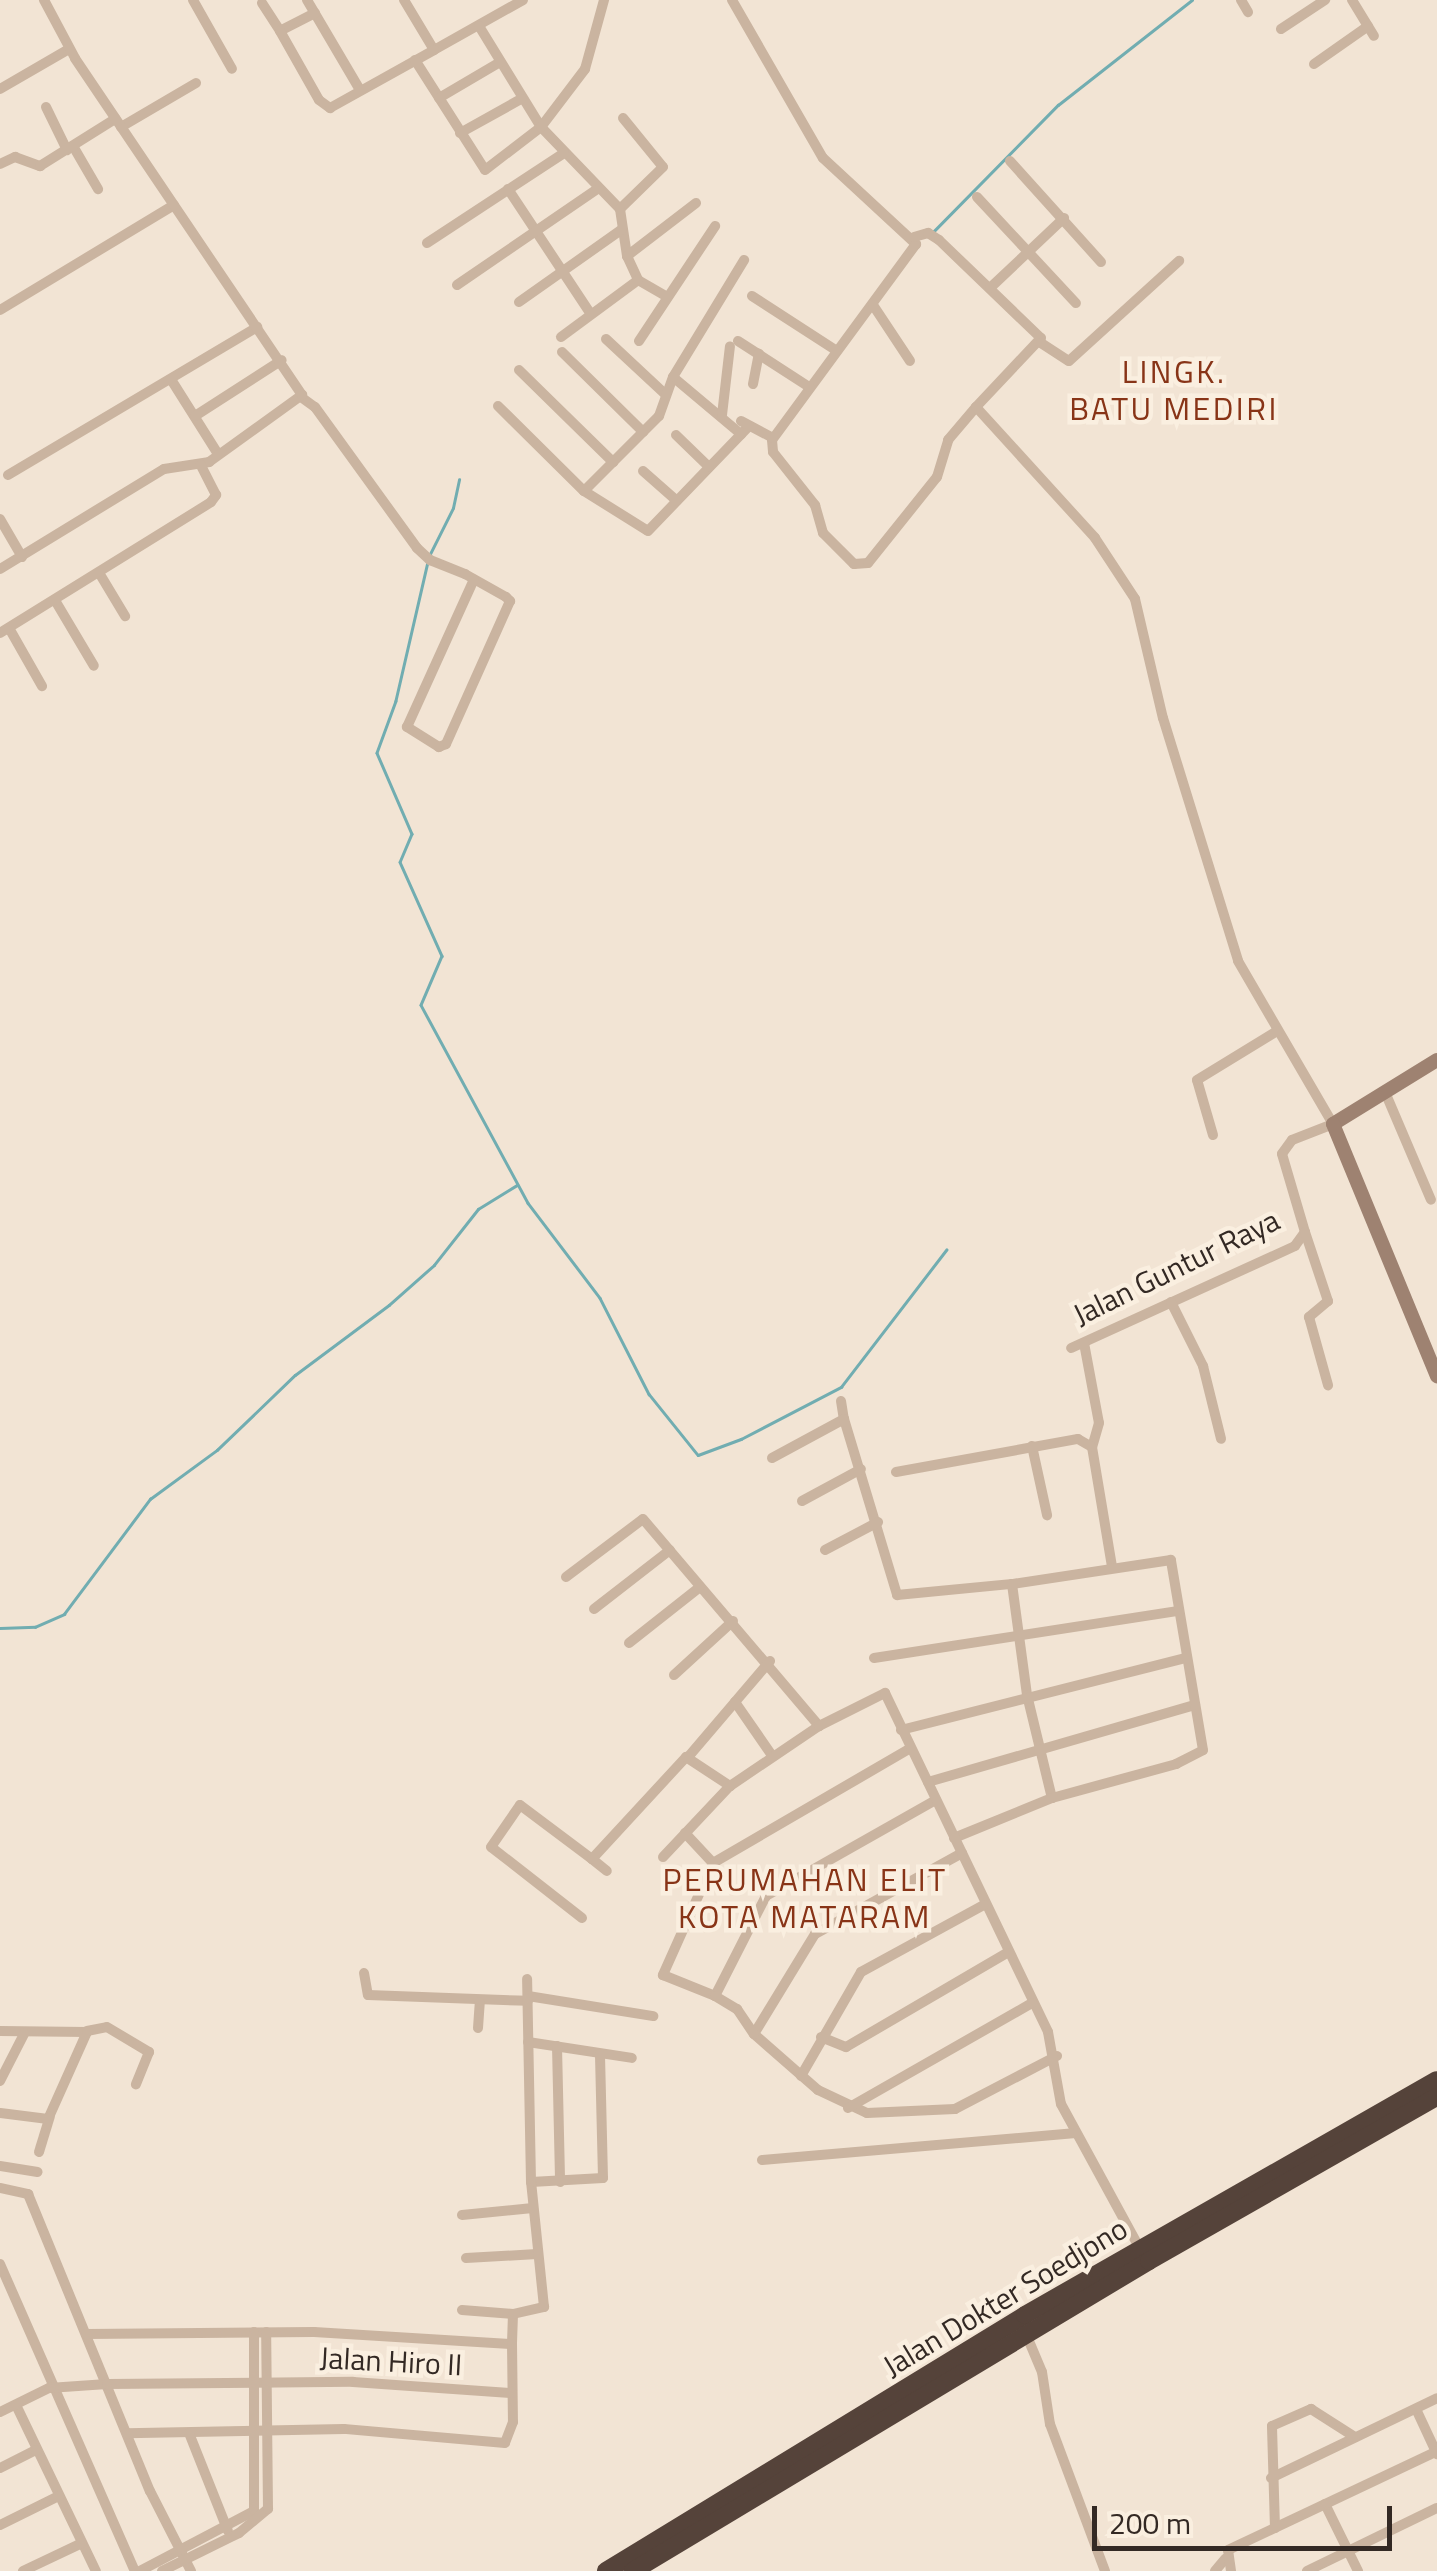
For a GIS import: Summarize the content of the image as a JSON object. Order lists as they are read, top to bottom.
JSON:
{
  "streets": {
    "highway": ["Jalan Dokter Soedjono"],
    "street": ["Jalan Guntur Raya", "Jalan Hiro II"]
  },
  "districts": ["LINGK. BATU MEDIRI", "PERUMAHAN ELIT KOTA MATARAM"],
  "scale_bar": "200 m"
}
